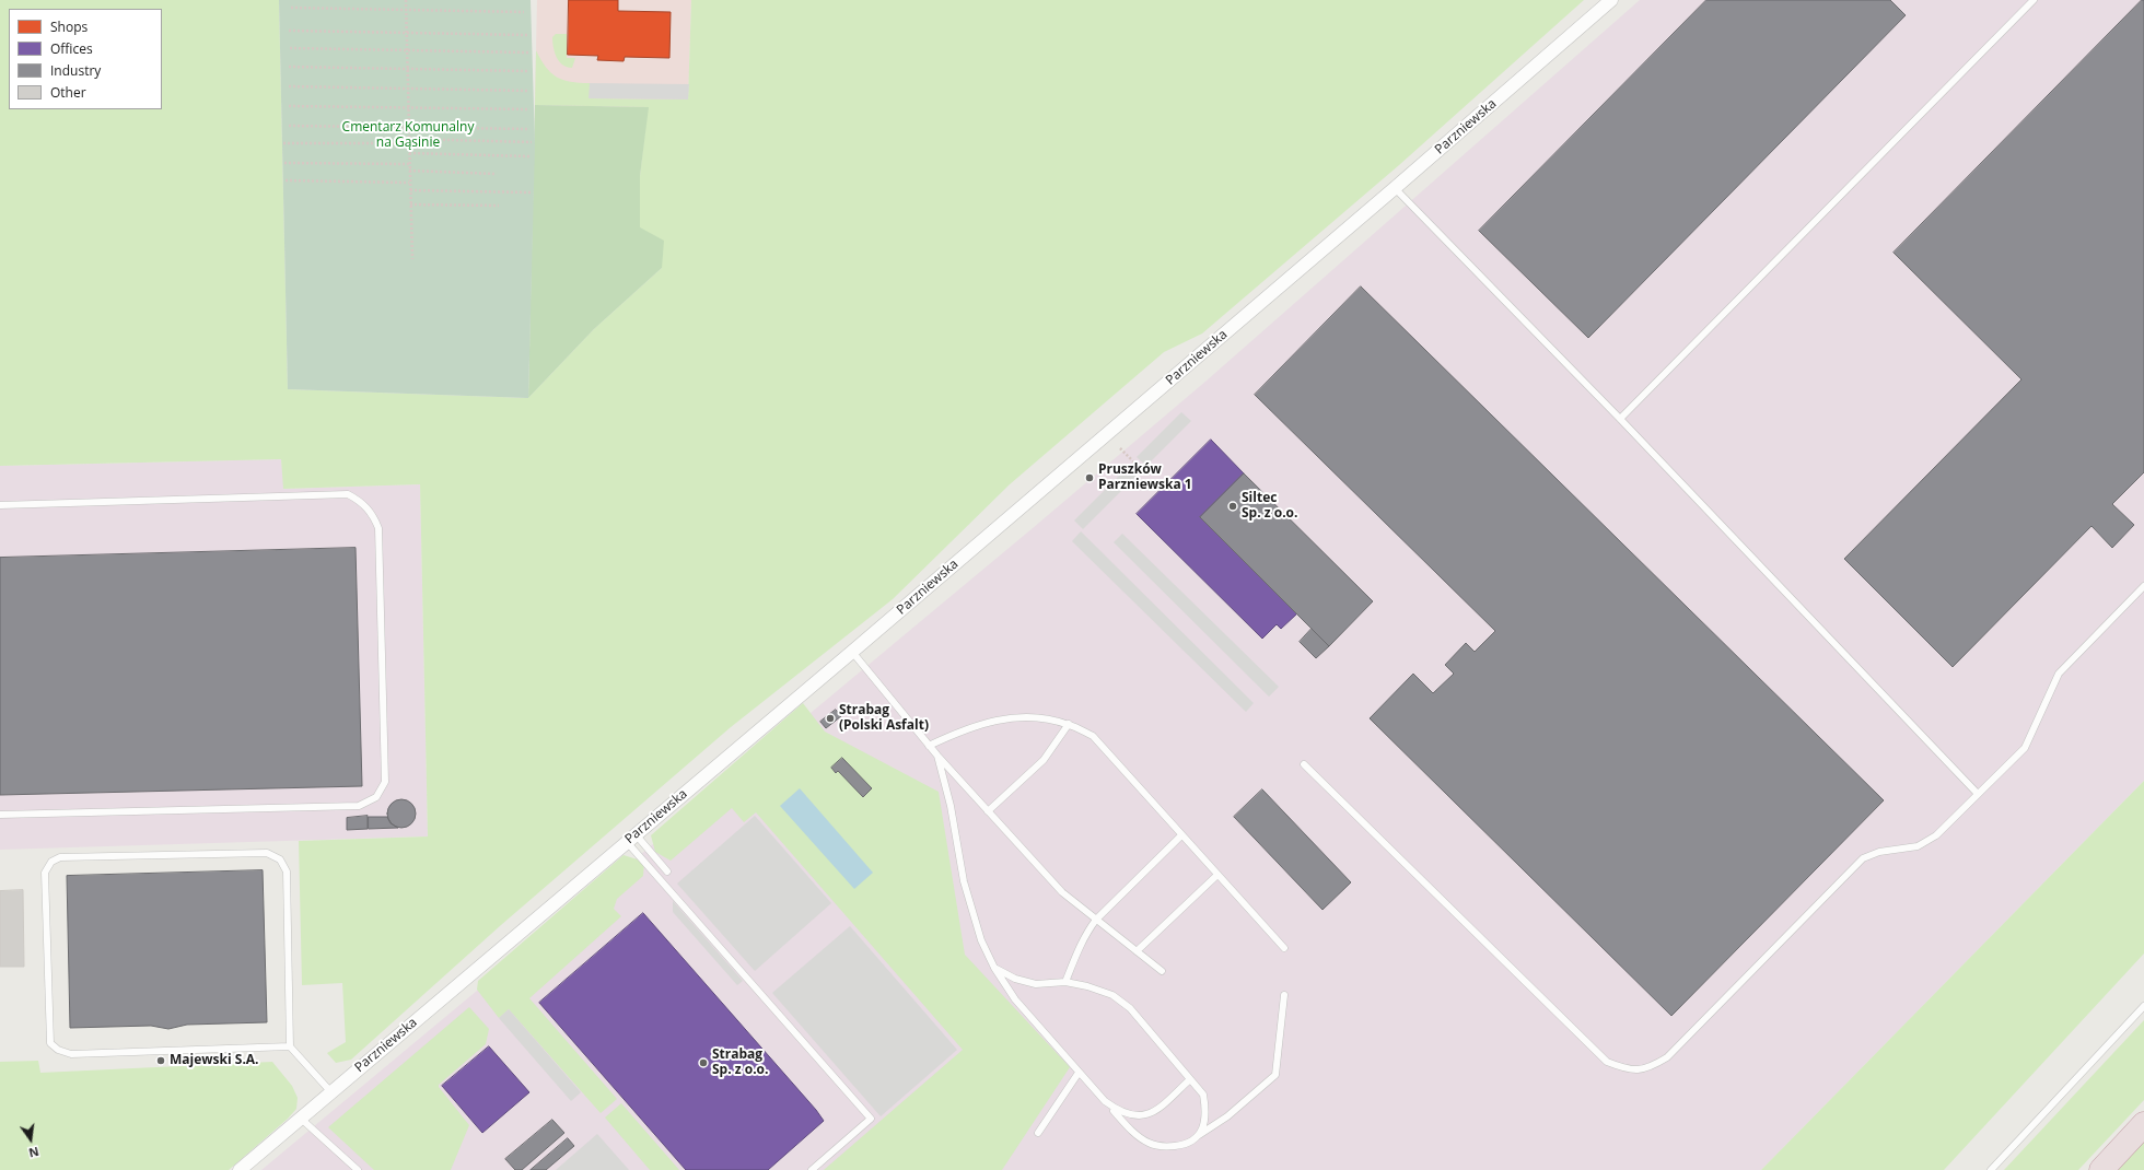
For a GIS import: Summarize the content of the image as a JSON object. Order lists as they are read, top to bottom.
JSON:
{
  "streets": {
    "street": ["Parzniewska"]
  },
  "parks": ["Cmentarz Komunalny na Gąsinie"],
  "places": [
    "Pruszków Parzniewska 1",
    "Siltec Sp. z o.o.",
    "Strabag (Polski Asfalt)",
    "Majewski S.A.",
    "Strabag Sp. z o.o."
  ],
  "legend": [
    "Shops",
    "Offices",
    "Industry",
    "Other"
  ],
  "north": "bottom"
}
